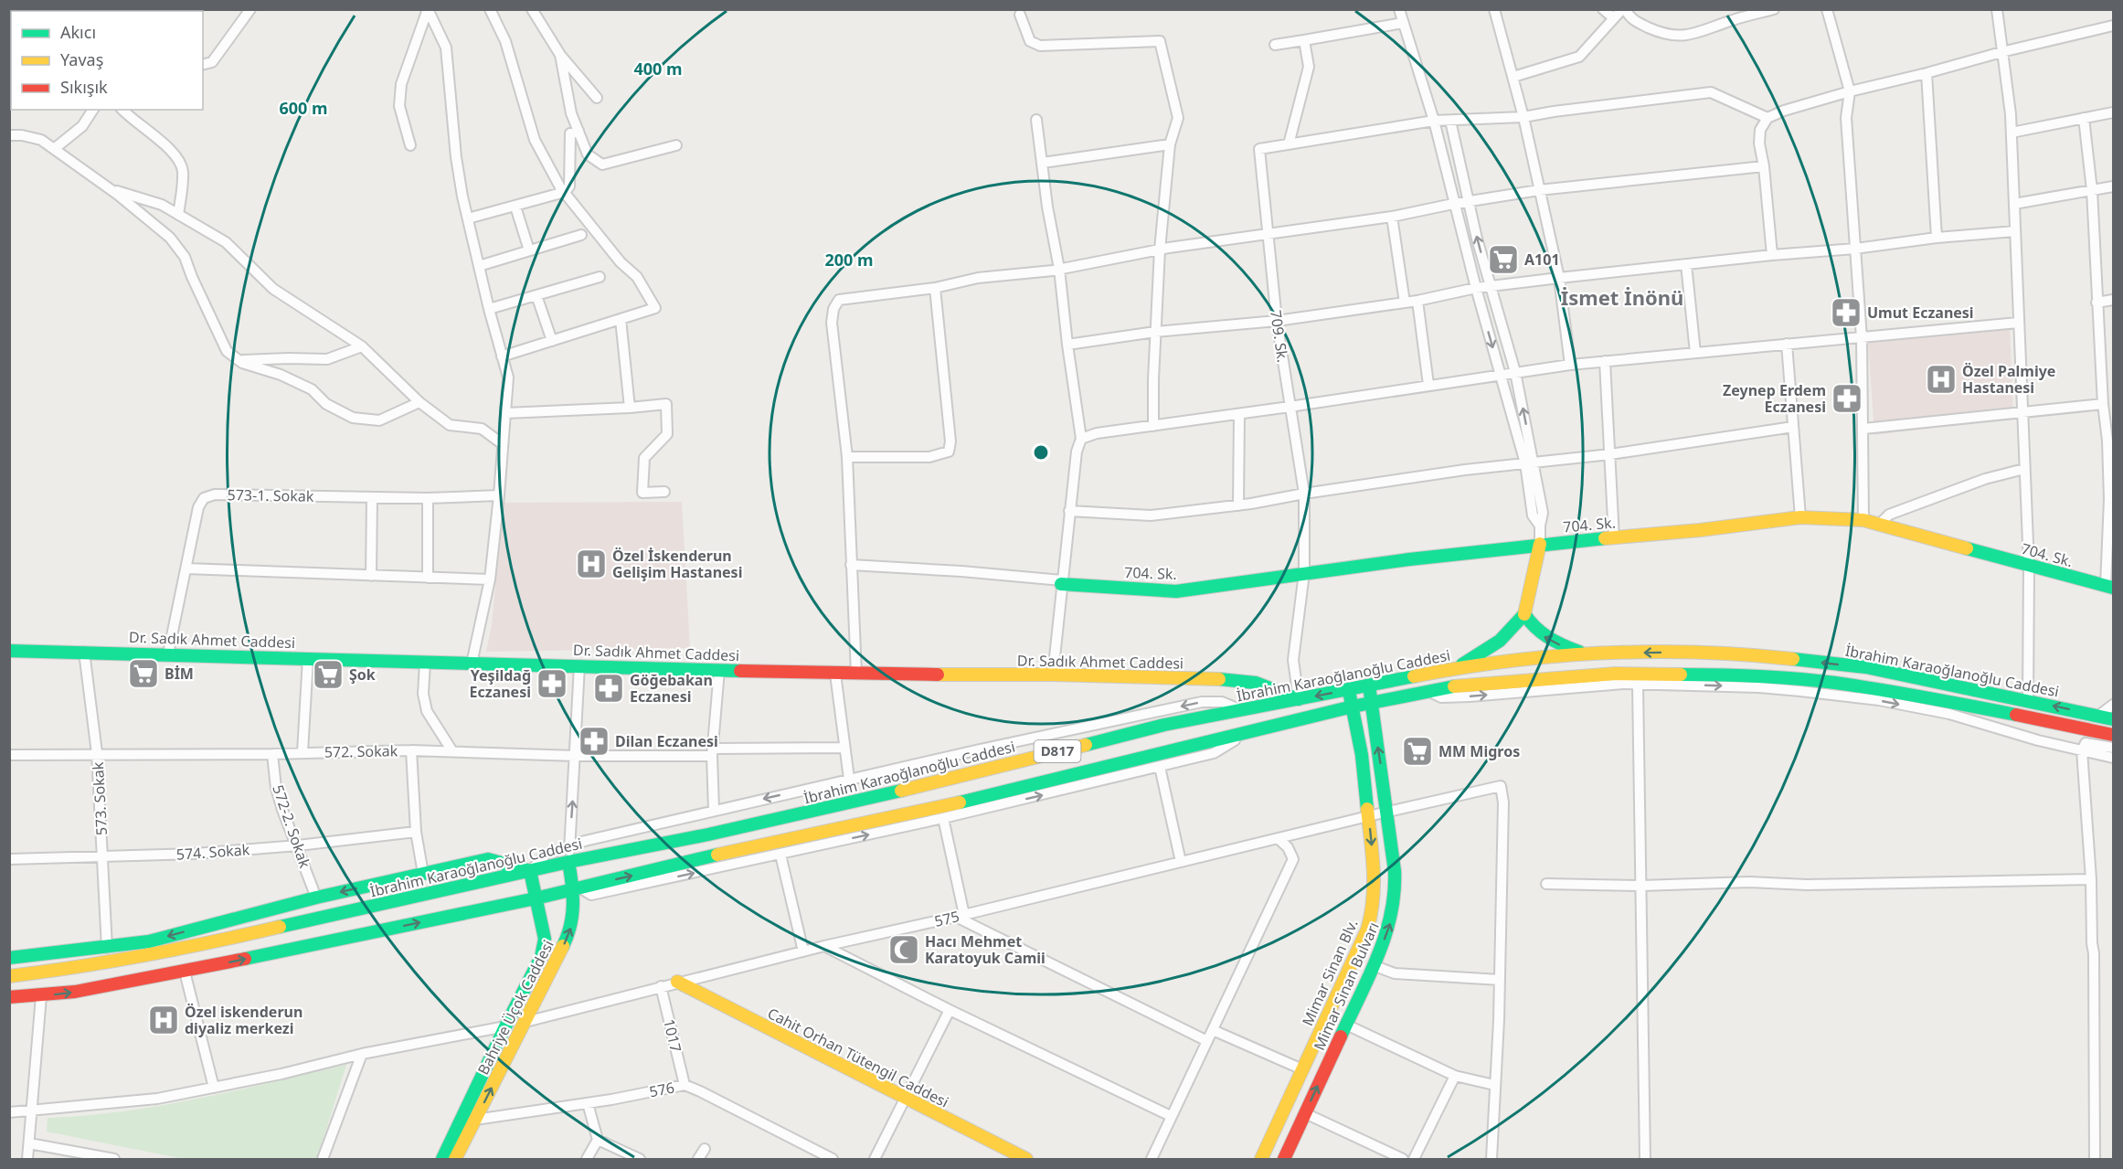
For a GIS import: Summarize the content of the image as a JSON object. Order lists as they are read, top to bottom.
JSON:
{
  "streets": {
    "main road": [
      "704. Sk.",
      "Dr. Sadık Ahmet Caddesi",
      "İbrahim Karaoğlanoğlu Caddesi",
      "D817",
      "Mimar Sinan Blv.",
      "Mimar Sinan Bulvarı",
      "Bahriye Üçok Caddesi",
      "Cahit Orhan Tütengil Caddesi"
    ],
    "street": [
      "709. Sk.",
      "573-1. Sokak",
      "572. Sokak",
      "573. Sokak",
      "572-2. Sokak",
      "574. Sokak",
      "575",
      "1017",
      "576"
    ]
  },
  "crossings": [
    ["709. Sk.", "704. Sk."],
    ["709. Sk.", "Dr. Sadık Ahmet Caddesi"],
    ["709. Sk.", "İbrahim Karaoğlanoğlu Caddesi"],
    ["573-1. Sokak", "Dr. Sadık Ahmet Caddesi"],
    ["Dr. Sadık Ahmet Caddesi", "İbrahim Karaoğlanoğlu Caddesi"],
    ["Dr. Sadık Ahmet Caddesi", "573. Sokak"],
    ["İbrahim Karaoğlanoğlu Caddesi", "Mimar Sinan Blv."],
    ["İbrahim Karaoğlanoğlu Caddesi", "Mimar Sinan Bulvarı"],
    ["İbrahim Karaoğlanoğlu Caddesi", "Bahriye Üçok Caddesi"],
    ["572. Sokak", "573. Sokak"],
    ["572. Sokak", "572-2. Sokak"],
    ["573. Sokak", "574. Sokak"],
    ["572-2. Sokak", "574. Sokak"],
    ["575", "Mimar Sinan Blv."],
    ["575", "Mimar Sinan Bulvarı"],
    ["575", "Bahriye Üçok Caddesi"],
    ["575", "1017"],
    ["575", "Cahit Orhan Tütengil Caddesi"],
    ["Bahriye Üçok Caddesi", "576"],
    ["1017", "576"]
  ],
  "one_way": ["Mimar Sinan Blv.", "Mimar Sinan Bulvarı"],
  "districts": ["İsmet İnönü"],
  "places": {
    "supermarket": [
      "A101",
      "BİM",
      "Şok",
      "MM Migros"
    ],
    "pharmacy": [
      "Umut Eczanesi",
      "Zeynep Erdem Eczanesi",
      "Yeşildağ Eczanesi",
      "Göğebakan Eczanesi",
      "Dilan Eczanesi"
    ],
    "hospital": ["Özel Palmiye Hastanesi", "Özel İskenderun Gelişim Hastanesi", "Özel iskenderun diyaliz merkezi"],
    "mosque": ["Hacı Mehmet Karatoyuk Camii"]
  },
  "legend": ["Akıcı", "Yavaş", "Sıkışık"],
  "rings": ["400 m", "600 m", "200 m"]
}
